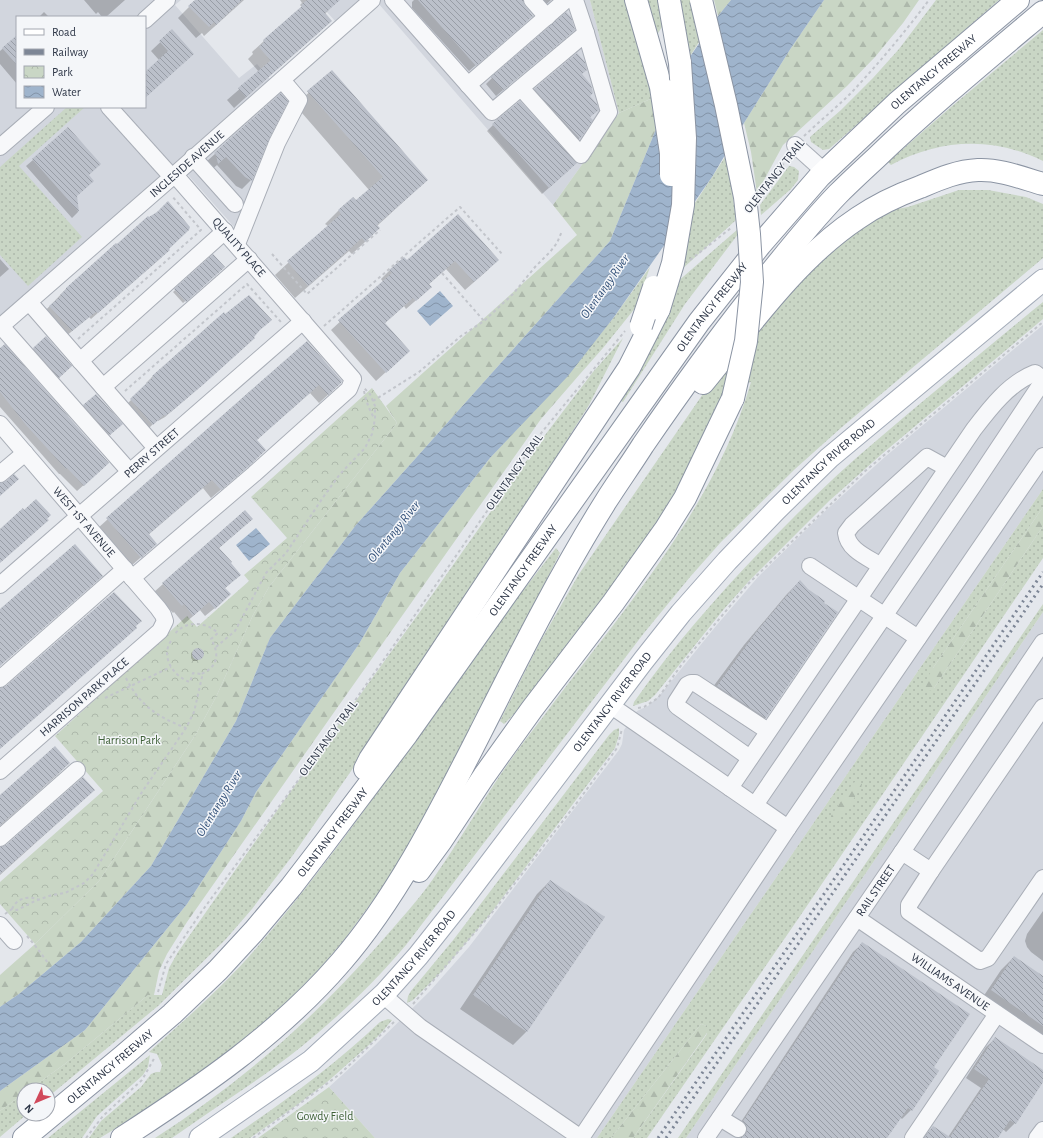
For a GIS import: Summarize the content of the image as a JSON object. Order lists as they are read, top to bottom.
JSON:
{
  "streets": {
    "highway": ["OLENTANGY FREEWAY"],
    "main road": ["OLENTANGY RIVER ROAD"],
    "street": [
      "INGLESIDE AVENUE",
      "QUALITY PLACE",
      "PERRY STREET",
      "WEST 1ST AVENUE",
      "HARRISON PARK PLACE",
      "RAIL STREET",
      "WILLIAMS AVENUE"
    ],
    "path": ["OLENTANGY TRAIL"]
  },
  "crossings": [
    ["INGLESIDE AVENUE", "QUALITY PLACE"],
    ["QUALITY PLACE", "PERRY STREET"],
    ["PERRY STREET", "WEST 1ST AVENUE"],
    ["WEST 1ST AVENUE", "HARRISON PARK PLACE"],
    ["RAIL STREET", "WILLIAMS AVENUE"]
  ],
  "water": ["Olentangy River"],
  "parks": ["Harrison Park", "Gowdy Field"],
  "legend": [
    "Road",
    "Railway",
    "Park",
    "Water"
  ],
  "north": "bottom left"
}
